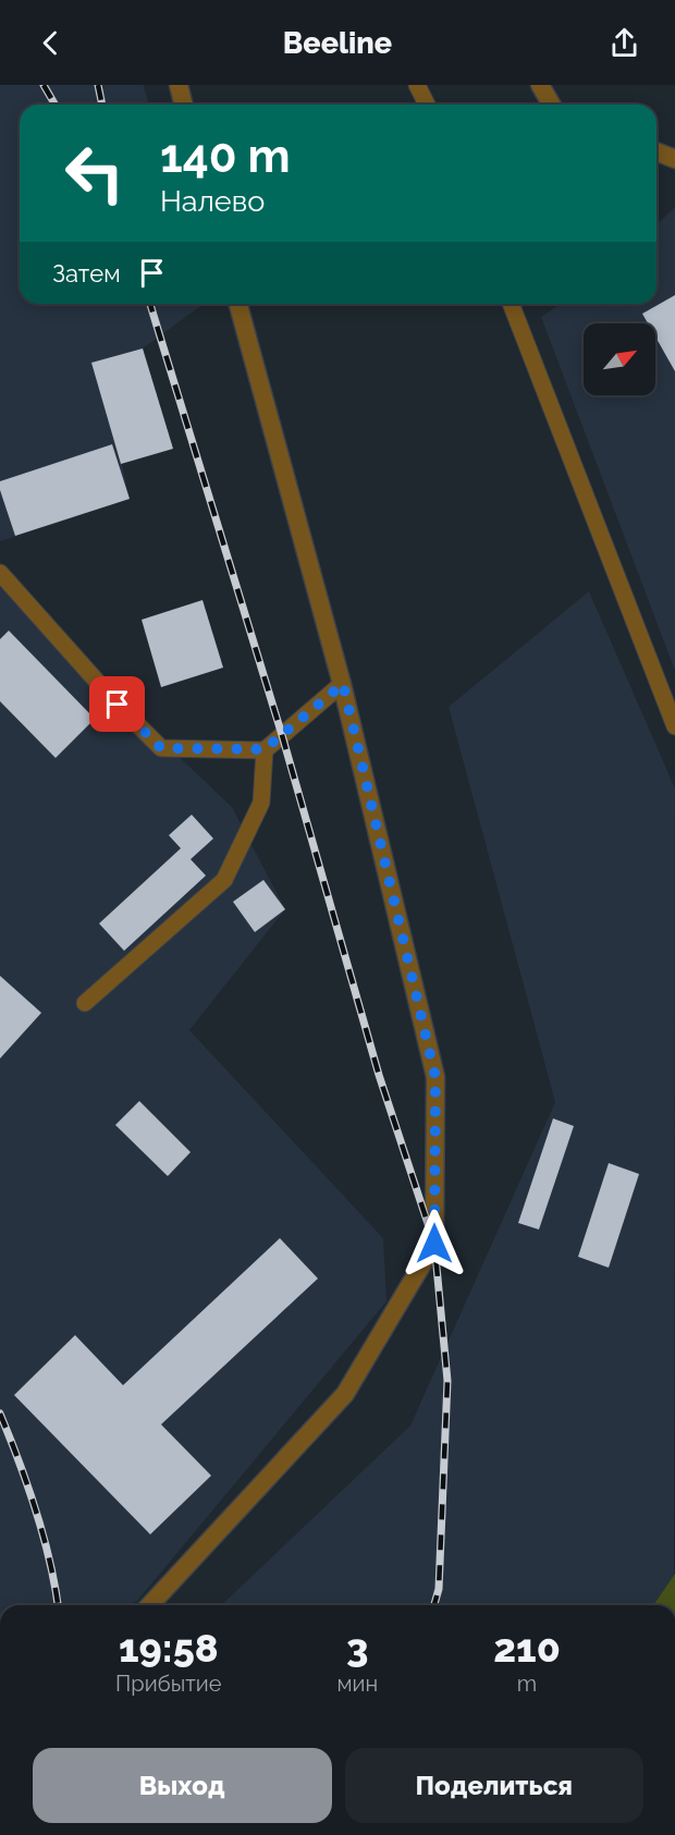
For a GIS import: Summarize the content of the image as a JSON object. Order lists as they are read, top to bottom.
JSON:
{
  "north": "top right",
  "page": {
    "header": "Beeline",
    "turn": ["140 m", "Налево"],
    "then": "Затем",
    "eta": [
      "19:58",
      "Прибытие",
      "3",
      "мин",
      "210",
      "m"
    ],
    "buttons": ["Выход", "Поделиться"]
  }
}
